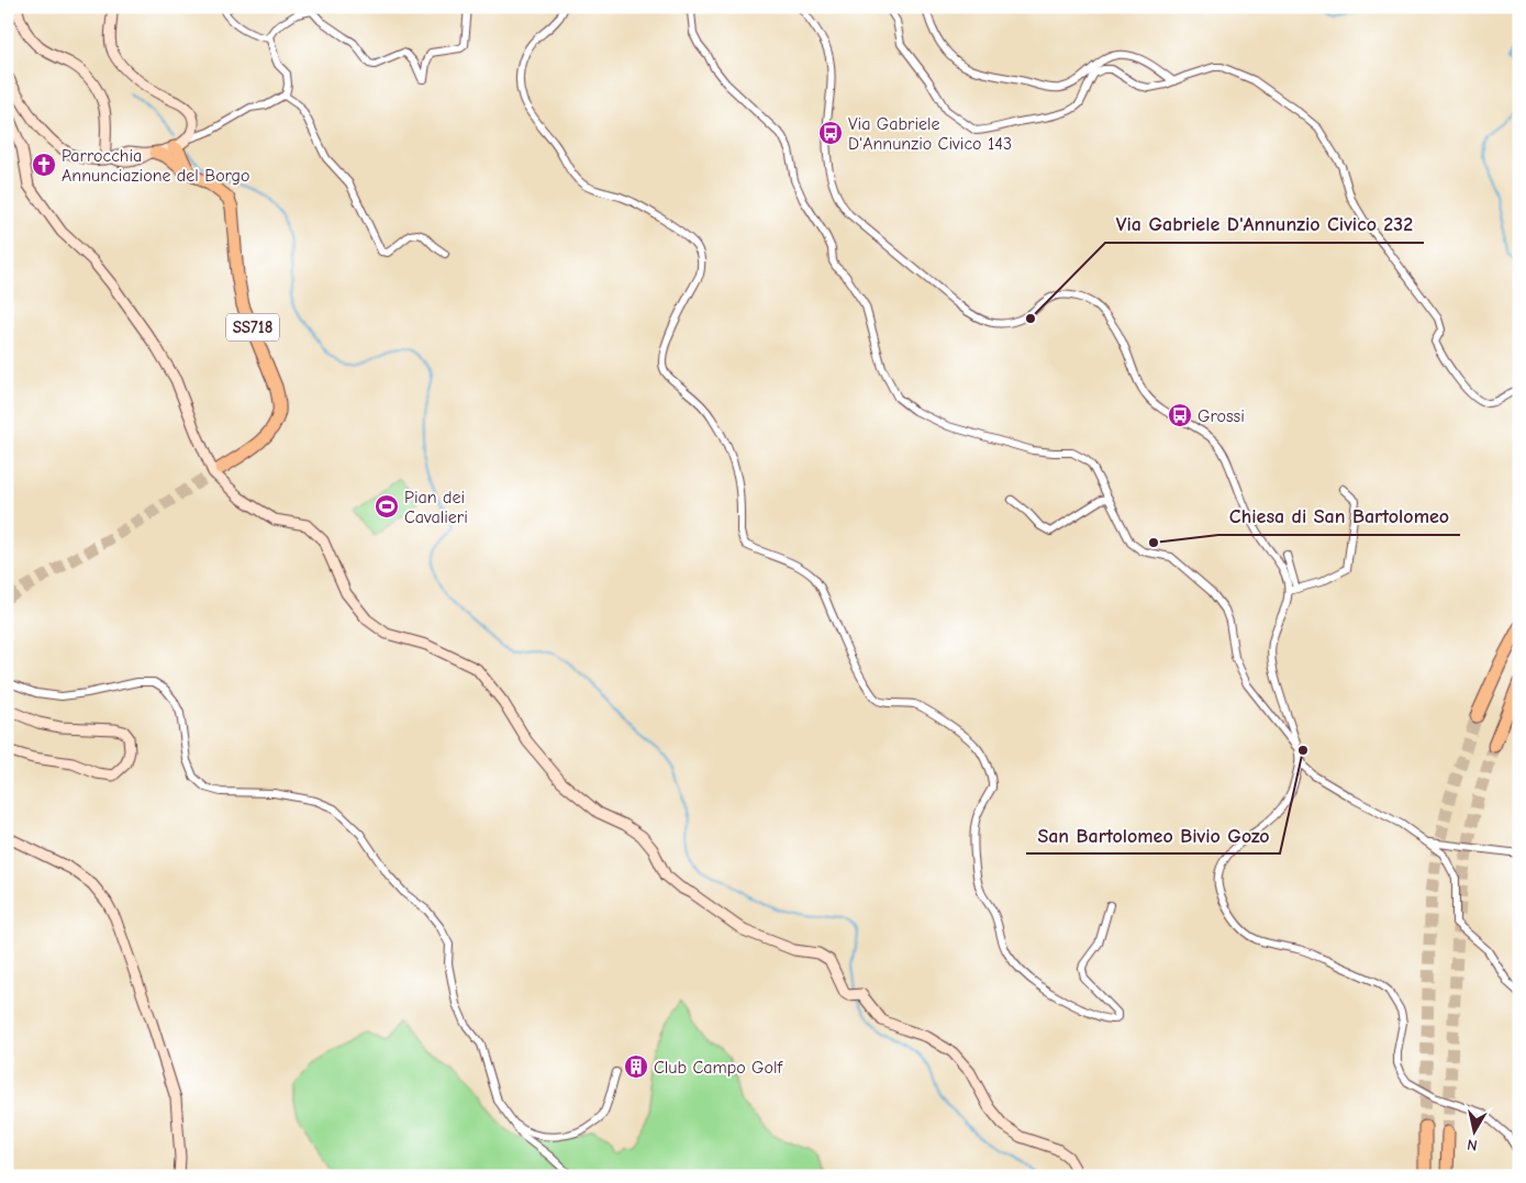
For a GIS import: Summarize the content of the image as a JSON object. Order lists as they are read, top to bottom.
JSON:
{
  "streets": {
    "highway": ["SS718"]
  },
  "places": {
    "bus stop": ["Via Gabriele D'Annunzio Civico 143", "Grossi"],
    "church": ["Parrocchia Annunciazione del Borgo"],
    "other": ["Via Gabriele D'Annunzio Civico 232", "Chiesa di San Bartolomeo", "San Bartolomeo Bivio Gozo"],
    "sports": ["Pian dei Cavalieri"],
    "building": ["Club Campo Golf"]
  },
  "north": "bottom"
}
